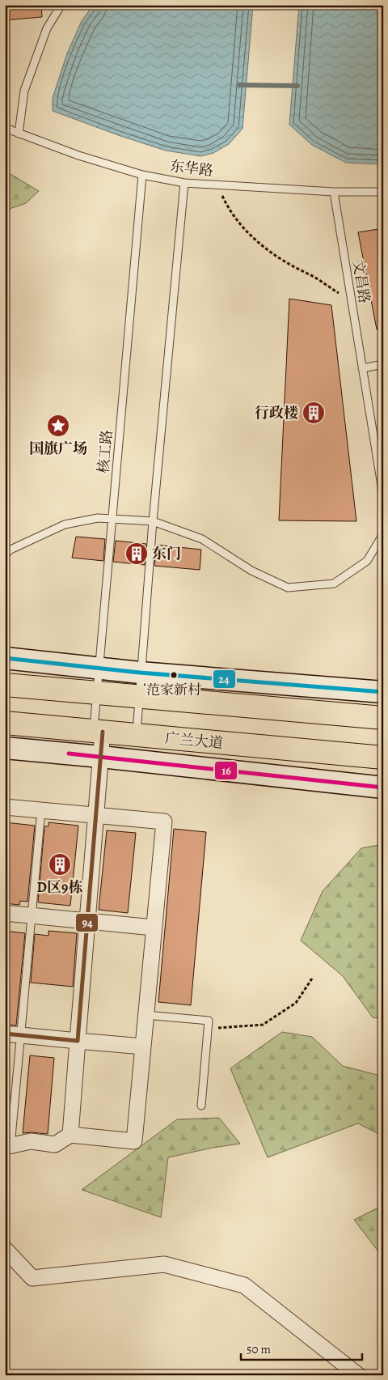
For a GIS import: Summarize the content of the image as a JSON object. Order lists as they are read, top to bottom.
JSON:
{
  "streets": {
    "main road": ["广兰大道"],
    "lane": ["东华路", "文昌路", "核工路"]
  },
  "crossings": [
    ["东华路", "文昌路"],
    ["东华路", "核工路"],
    ["核工路", "广兰大道"]
  ],
  "places": {
    "building": ["行政楼", "东门", "D区9栋"],
    "place": ["国旗广场"],
    "other": ["范家新村"]
  },
  "lines": ["transit line 24", "transit line 94", "transit line 16"],
  "scale_bar": "50 m"
}
